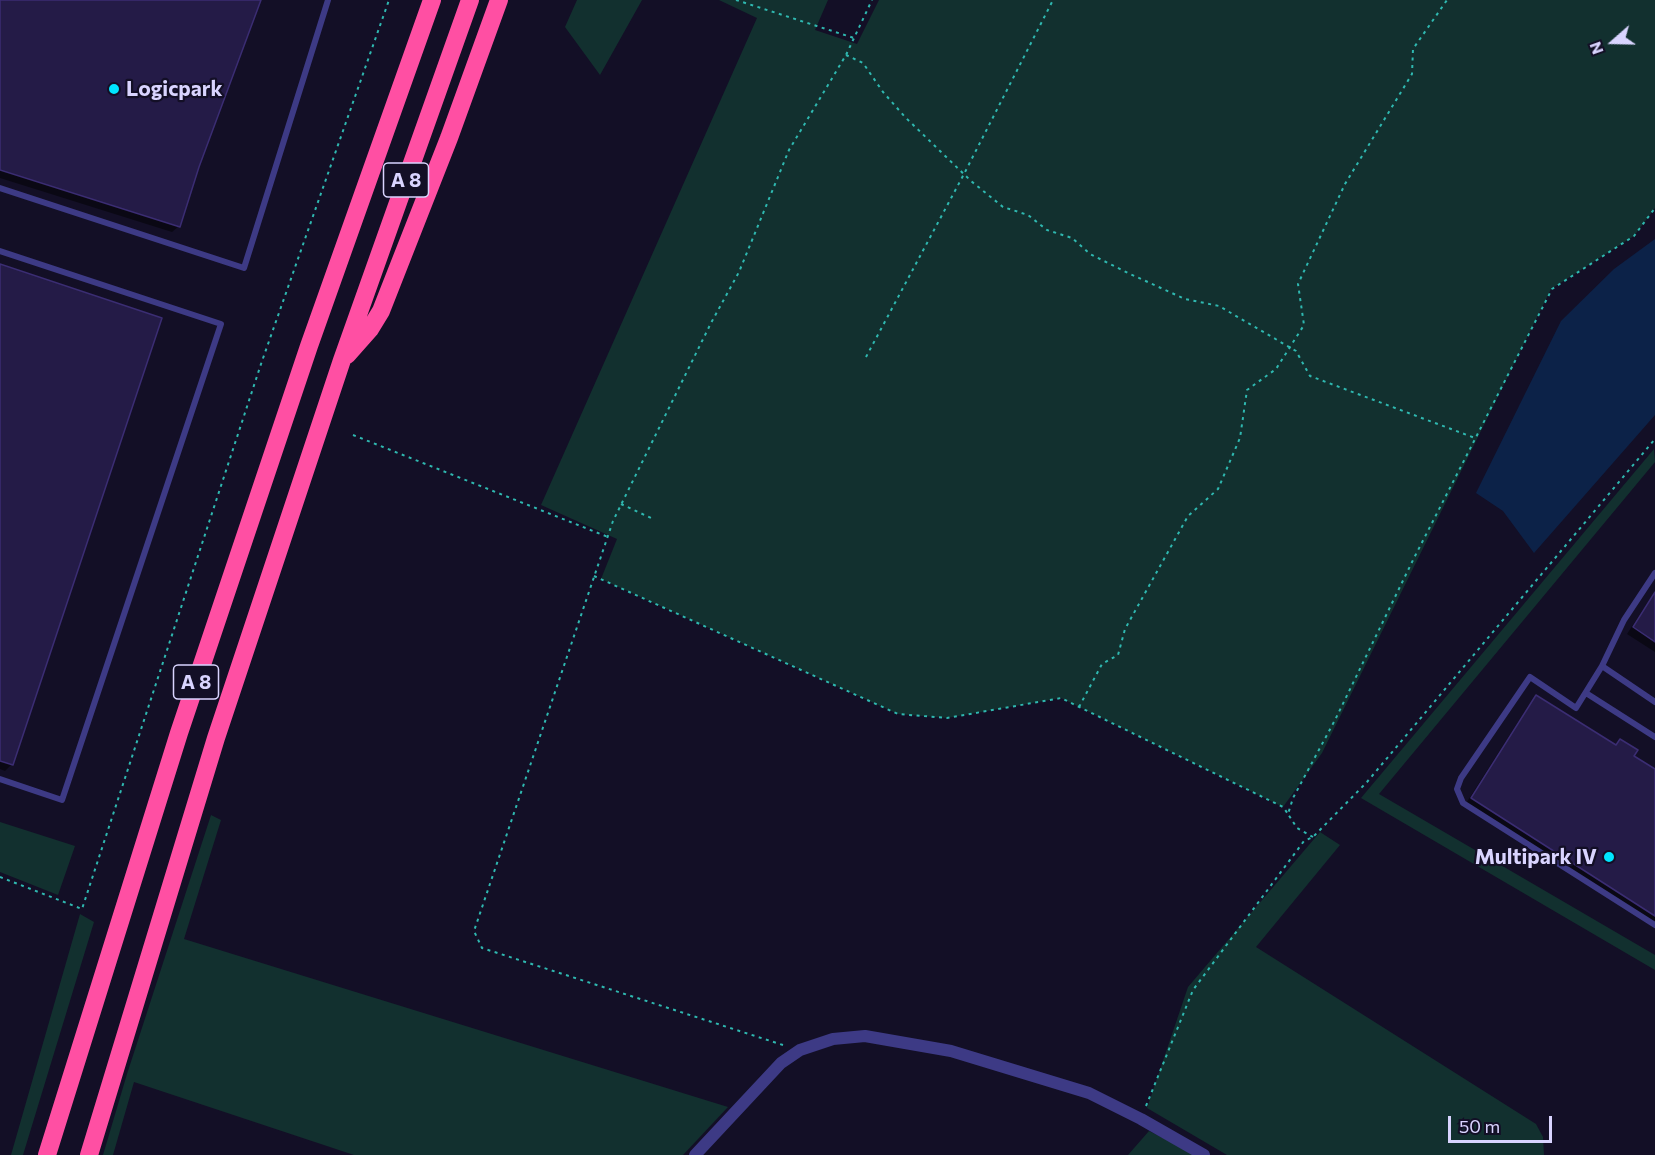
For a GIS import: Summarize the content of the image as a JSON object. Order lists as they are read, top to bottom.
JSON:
{
  "streets": {
    "highway": ["A 8"]
  },
  "places": ["Logicpark", "Multipark IV"],
  "scale_bar": "50 m",
  "north": "left"
}
